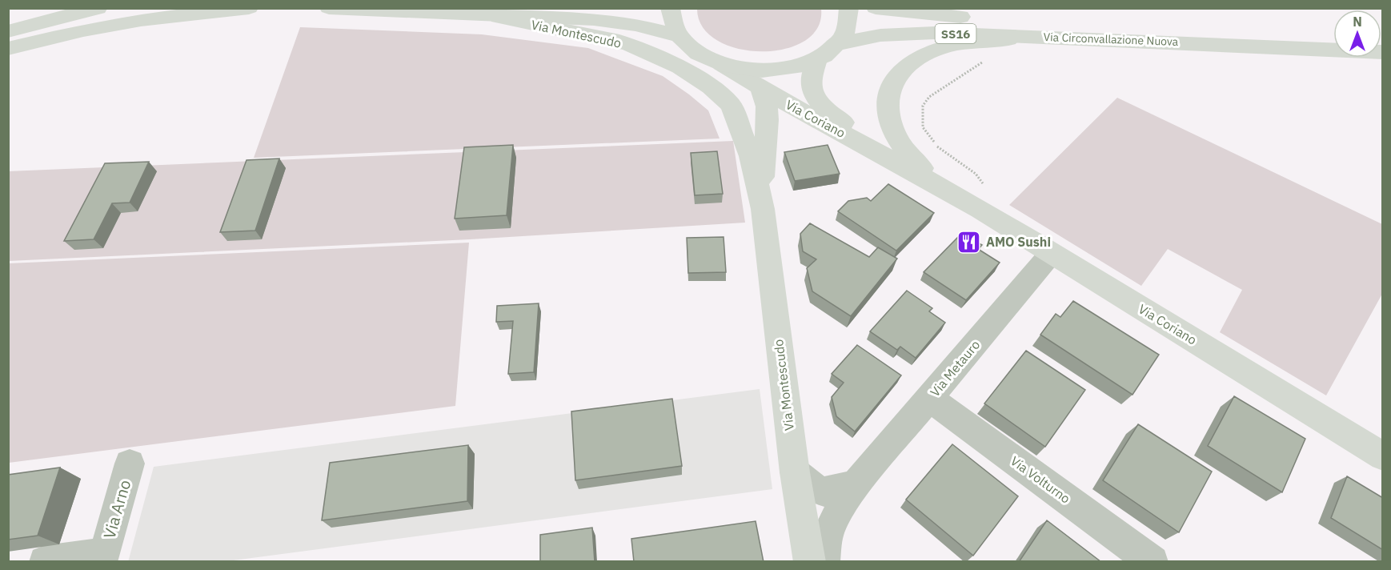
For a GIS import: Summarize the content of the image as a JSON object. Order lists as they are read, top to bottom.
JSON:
{
  "streets": {
    "main road": [
      "Via Montescudo",
      "SS16",
      "Via Circonvallazione Nuova",
      "Via Coriano"
    ],
    "street": ["Via Metauro", "Via Volturno", "Via Arno"]
  },
  "crossings": [
    ["Via Montescudo", "Via Circonvallazione Nuova"],
    ["Via Montescudo", "Via Coriano"],
    ["Via Montescudo", "Via Metauro"],
    ["Via Circonvallazione Nuova", "Via Coriano"],
    ["Via Coriano", "Via Metauro"],
    ["Via Metauro", "Via Volturno"]
  ],
  "places": {
    "restaurant": ["AMO Sushi"]
  },
  "north": "top"
}
